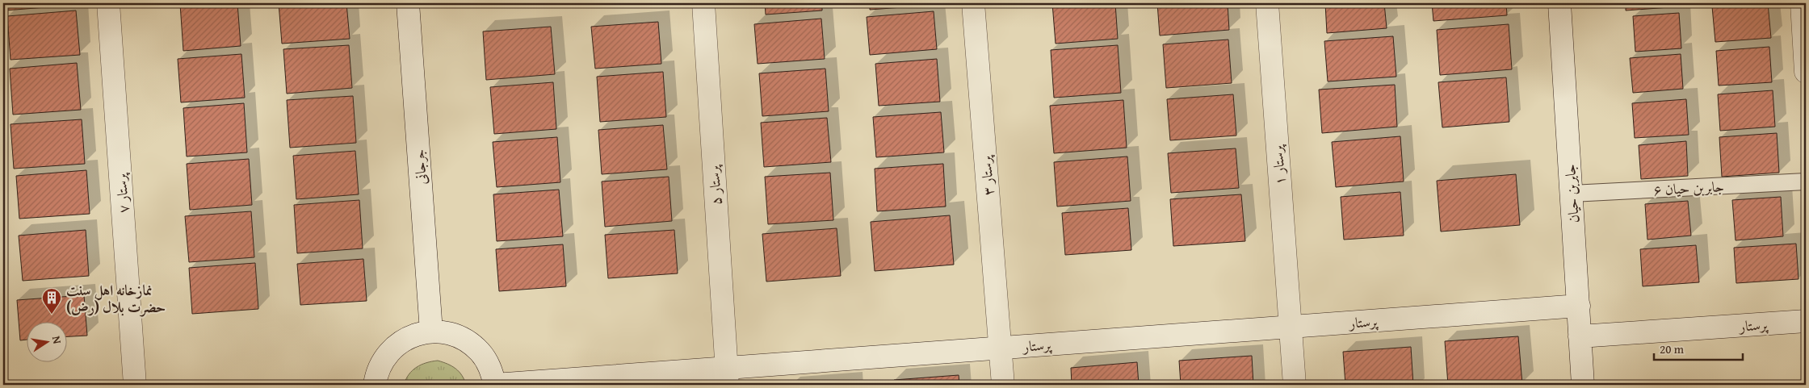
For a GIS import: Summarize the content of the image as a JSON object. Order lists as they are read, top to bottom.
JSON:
{
  "streets": {
    "street": [
      "پرستار ۱",
      "جرجانی",
      "پرستار ۳",
      "پرستار ۵",
      "پرستار ۷",
      "جابربن حیان",
      "پرستار"
    ],
    "lane": ["جابربن حیان ۶"]
  },
  "crossings": [
    ["پرستار ۱", "پرستار"],
    ["پرستار ۳", "پرستار"],
    ["پرستار ۵", "پرستار"],
    ["جابربن حیان ۶", "جابربن حیان"],
    ["جابربن حیان", "پرستار"]
  ],
  "places": {
    "building": ["نمازخانه اهل سنت حضرت بلال (رض)"]
  },
  "scale_bar": "20 m",
  "north": "right"
}
